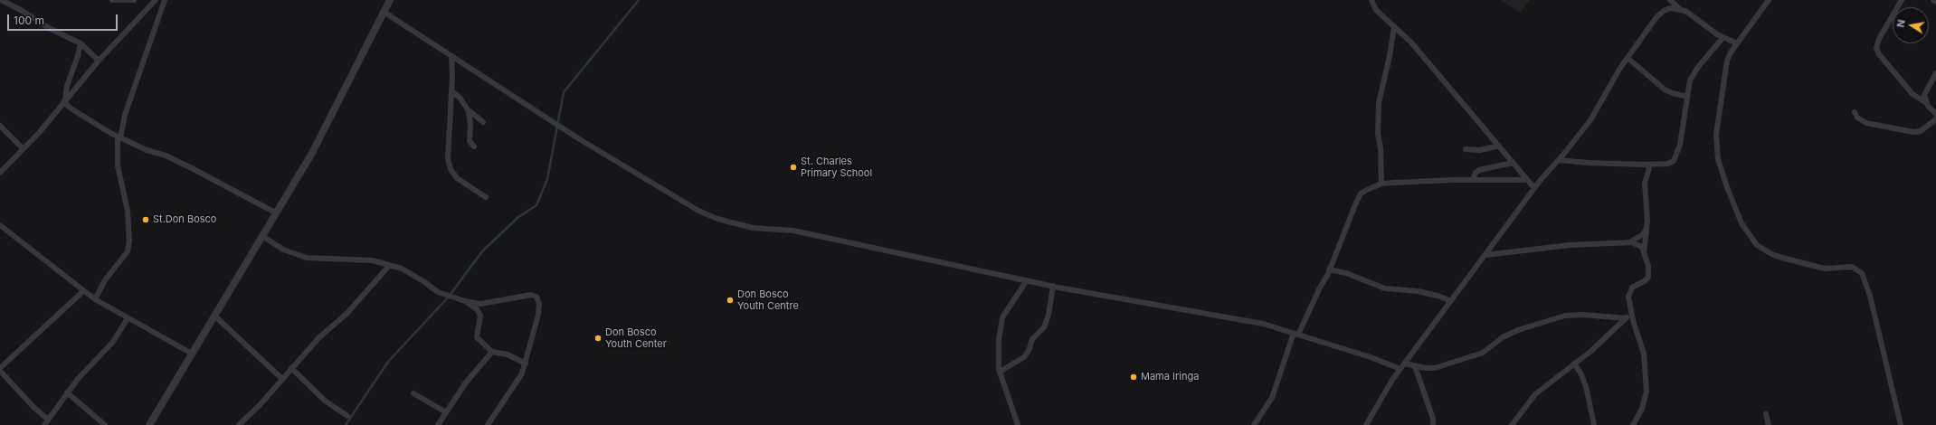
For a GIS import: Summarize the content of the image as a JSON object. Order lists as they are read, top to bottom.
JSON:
{
  "places": [
    "St. Charles Primary School",
    "St.Don Bosco",
    "Don Bosco Youth Centre",
    "Don Bosco Youth Center",
    "Mama Iringa"
  ],
  "scale_bar": "100 m",
  "north": "left"
}
